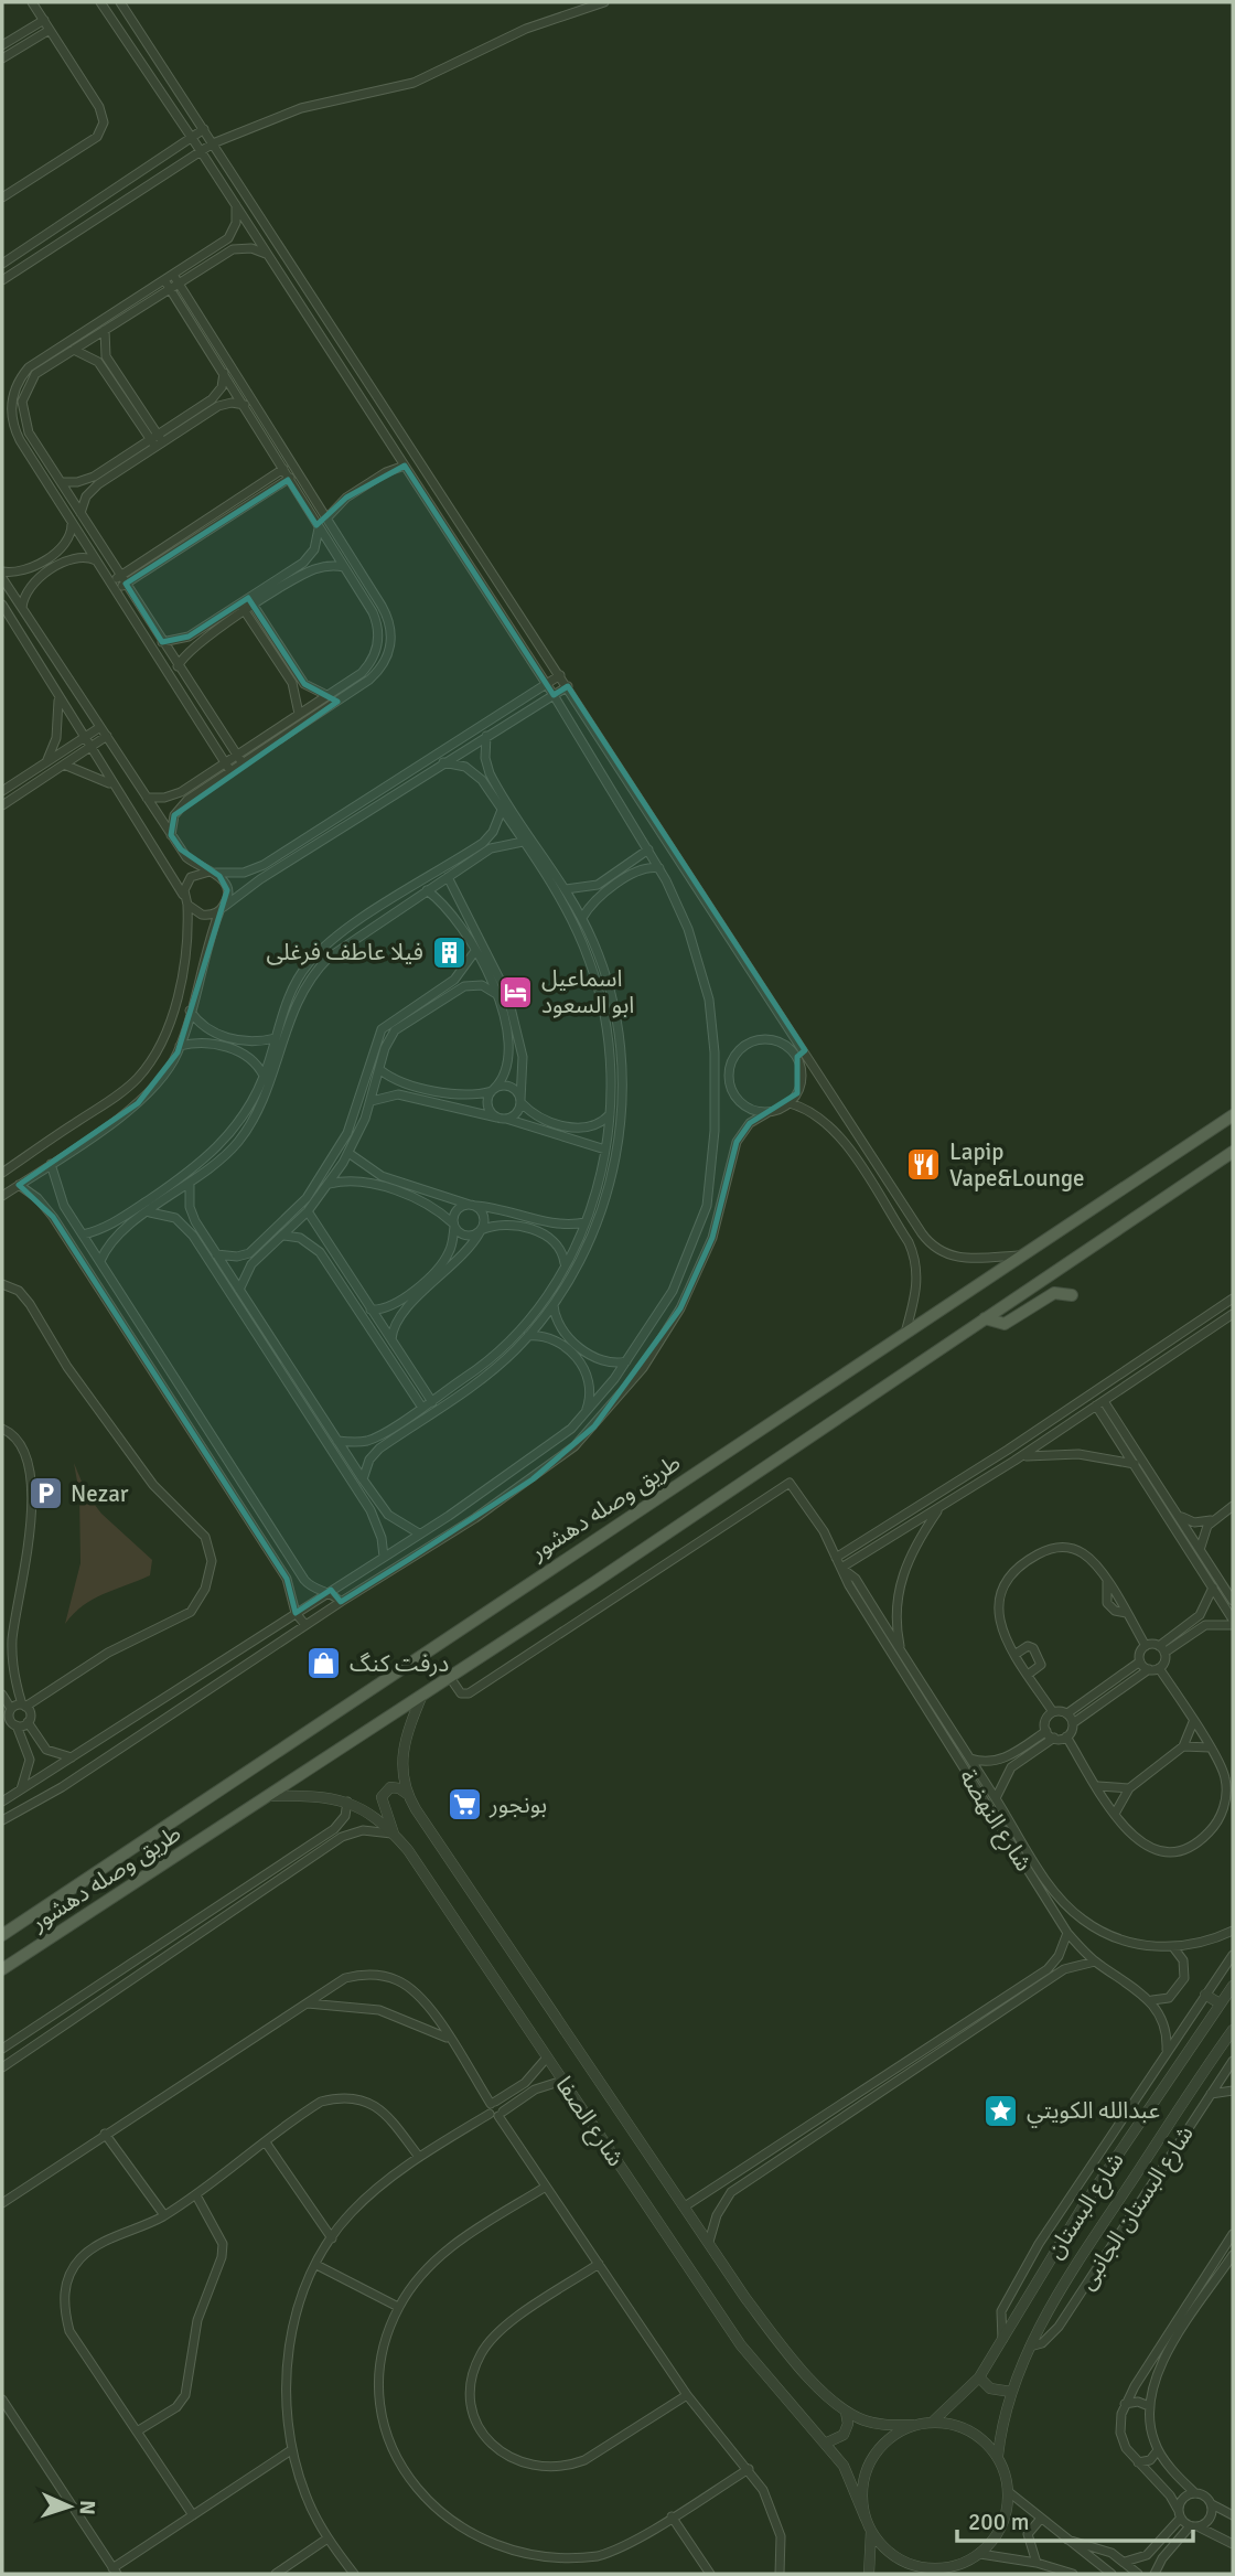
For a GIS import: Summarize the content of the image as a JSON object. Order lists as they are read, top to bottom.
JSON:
{
  "streets": {
    "main road": ["طريق وصله دهشور"],
    "street": [
      "شارع النهضة",
      "شارع الصفا",
      "شارع البستان",
      "شارع البستان الجانبى"
    ]
  },
  "crossings": [
    ["طريق وصله دهشور", "شارع الصفا"],
    ["شارع الصفا", "شارع البستان"],
    ["شارع البستان", "شارع البستان الجانبى"]
  ],
  "places": {
    "building": ["فيلا عاطف فرغلى"],
    "hotel": ["اسماعيل ابو السعود"],
    "restaurant": ["Lapip Vape&Lounge"],
    "parking": ["Nezar"],
    "shop": ["درفت كنگ"],
    "supermarket": ["بونجور"],
    "place": ["عبدالله الكويتي"]
  },
  "scale_bar": "200 m",
  "north": "right"
}
